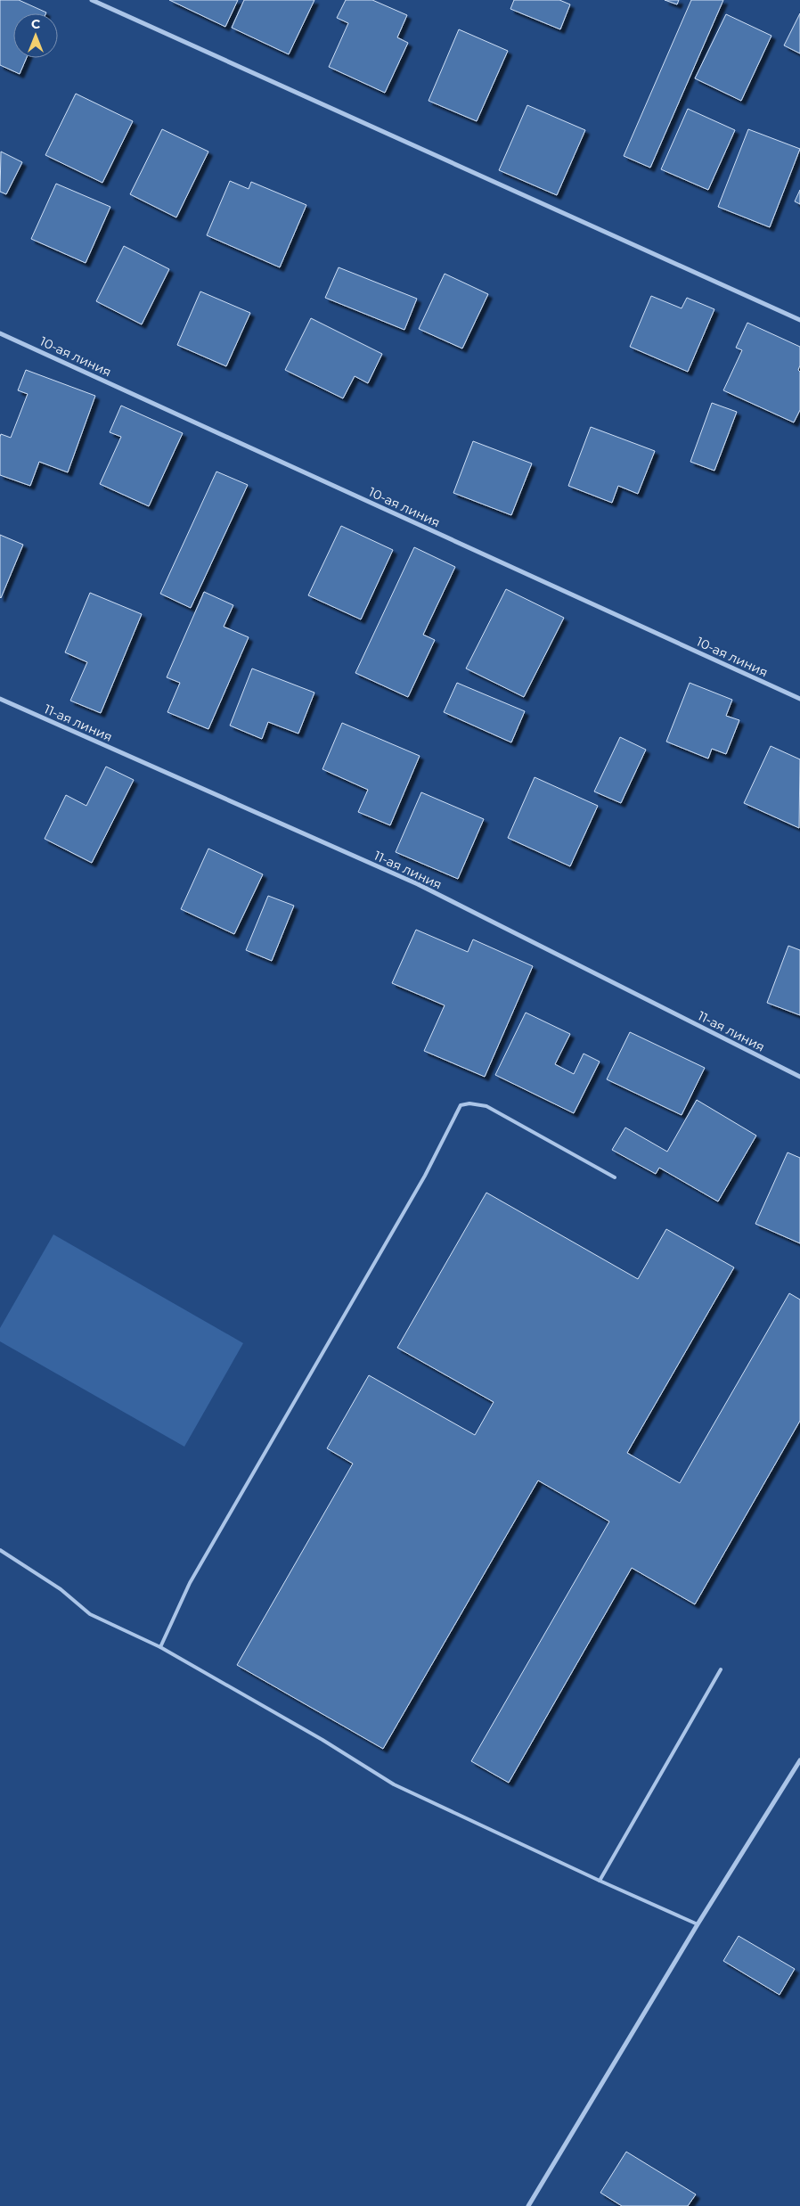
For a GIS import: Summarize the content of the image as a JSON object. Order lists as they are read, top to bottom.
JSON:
{
  "streets": {
    "street": ["10-ая линия", "11-ая линия"]
  },
  "north": "top"
}
